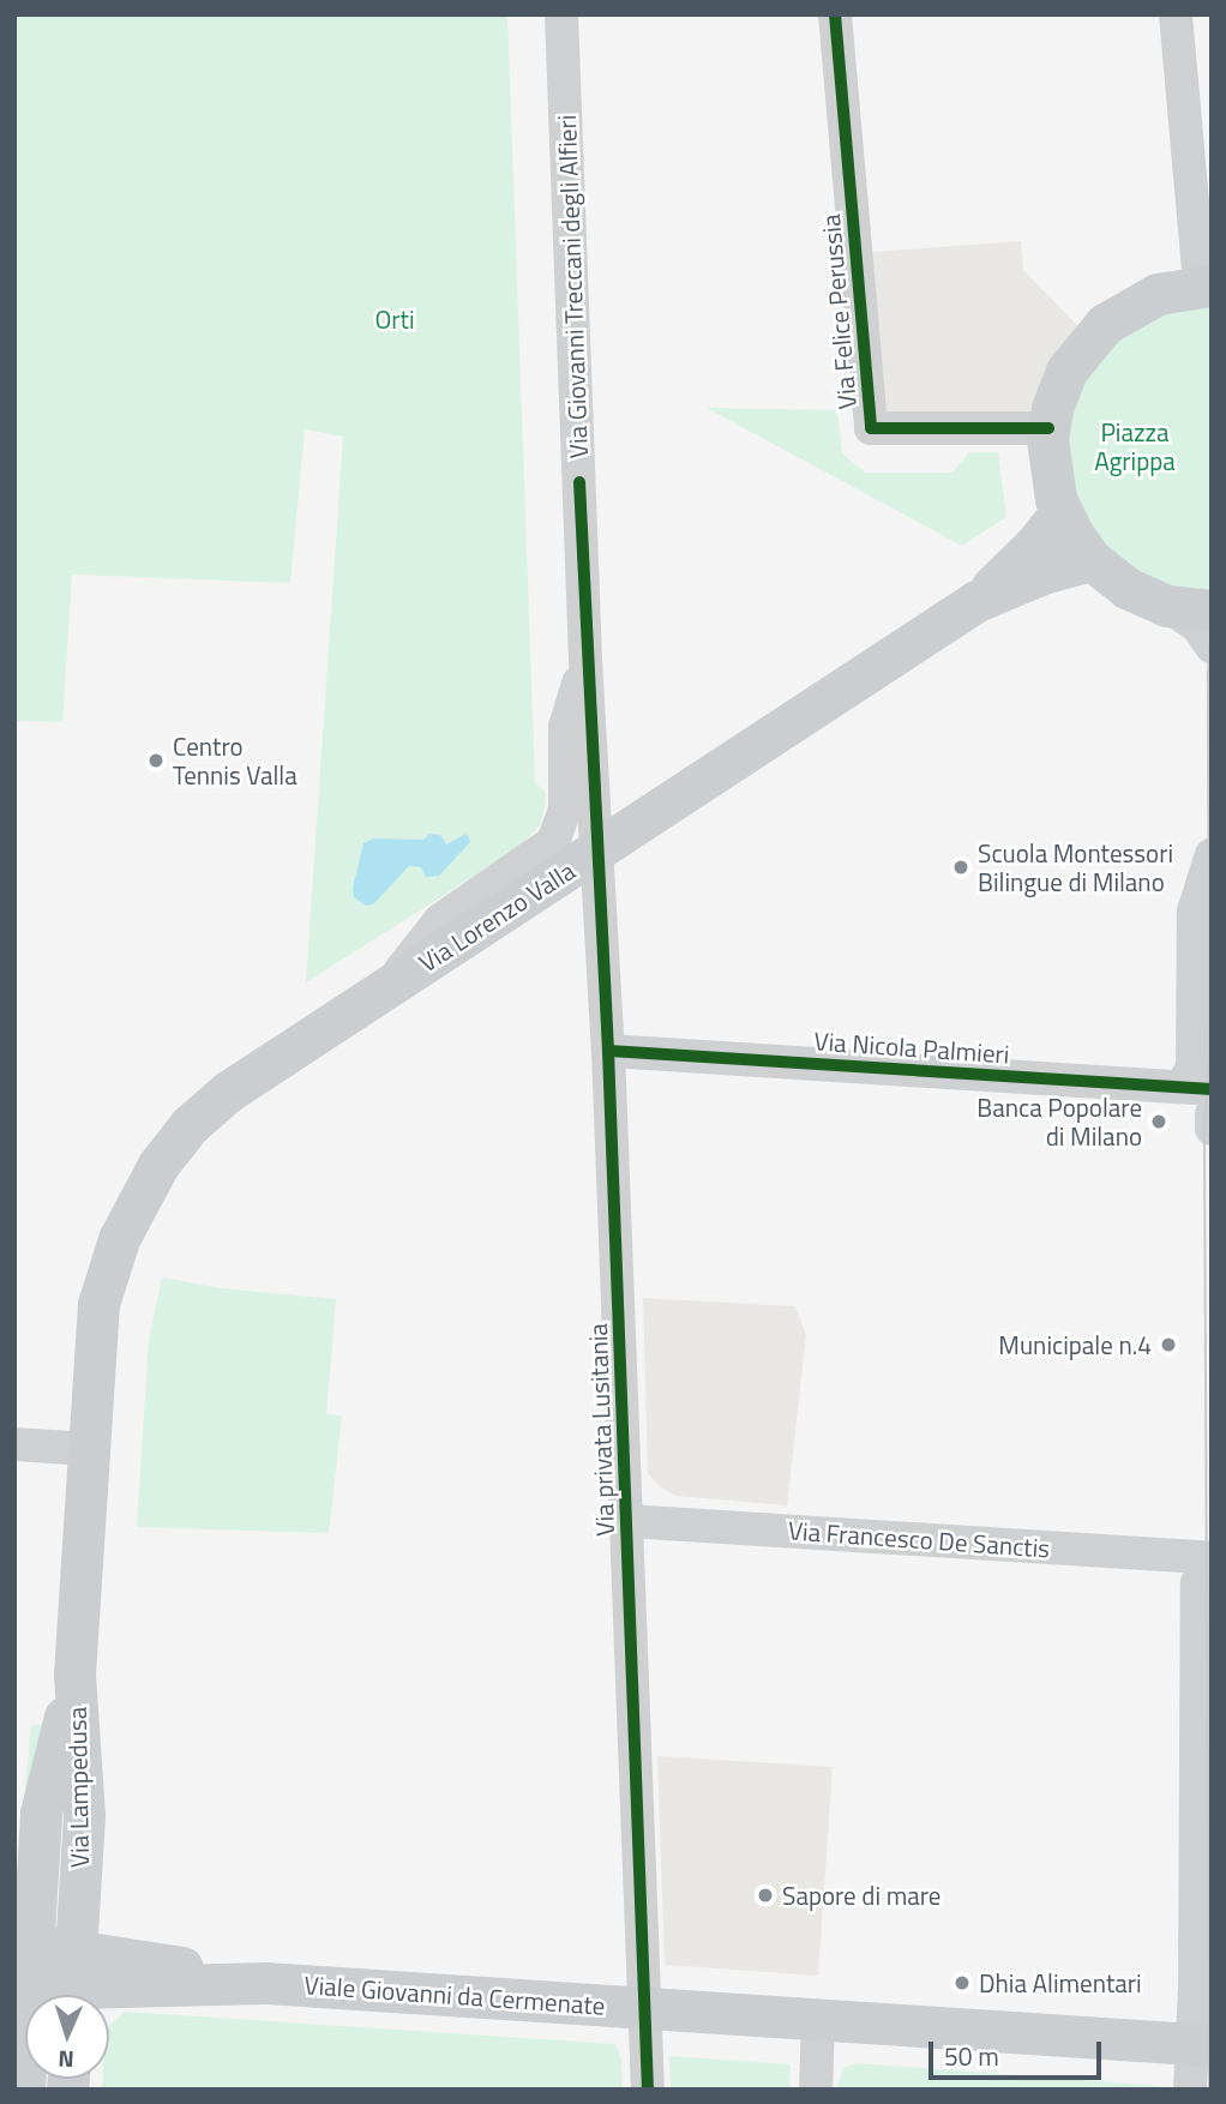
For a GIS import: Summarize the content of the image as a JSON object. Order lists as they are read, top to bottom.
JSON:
{
  "streets": {
    "main road": ["Via Lorenzo Valla", "Via Lampedusa", "Viale Giovanni da Cermenate"],
    "street": [
      "Via Giovanni Treccani degli Alfieri",
      "Via Felice Perussia",
      "Via Nicola Palmieri",
      "Via privata Lusitania",
      "Via Francesco De Sanctis"
    ]
  },
  "crossings": [
    ["Via Giovanni Treccani degli Alfieri", "Via Lorenzo Valla"],
    ["Via Giovanni Treccani degli Alfieri", "Via privata Lusitania"],
    ["Via Lorenzo Valla", "Via privata Lusitania"],
    ["Via Lorenzo Valla", "Via Lampedusa"],
    ["Via Nicola Palmieri", "Via privata Lusitania"],
    ["Via privata Lusitania", "Via Francesco De Sanctis"],
    ["Via privata Lusitania", "Viale Giovanni da Cermenate"],
    ["Via Lampedusa", "Viale Giovanni da Cermenate"]
  ],
  "parks": ["Orti", "Piazza Agrippa"],
  "places": [
    "Centro Tennis Valla",
    "Scuola Montessori Bilingue di Milano",
    "Banca Popolare di Milano",
    "Municipale n.4",
    "Sapore di mare",
    "Dhia Alimentari"
  ],
  "scale_bar": "50 m",
  "north": "bottom"
}
